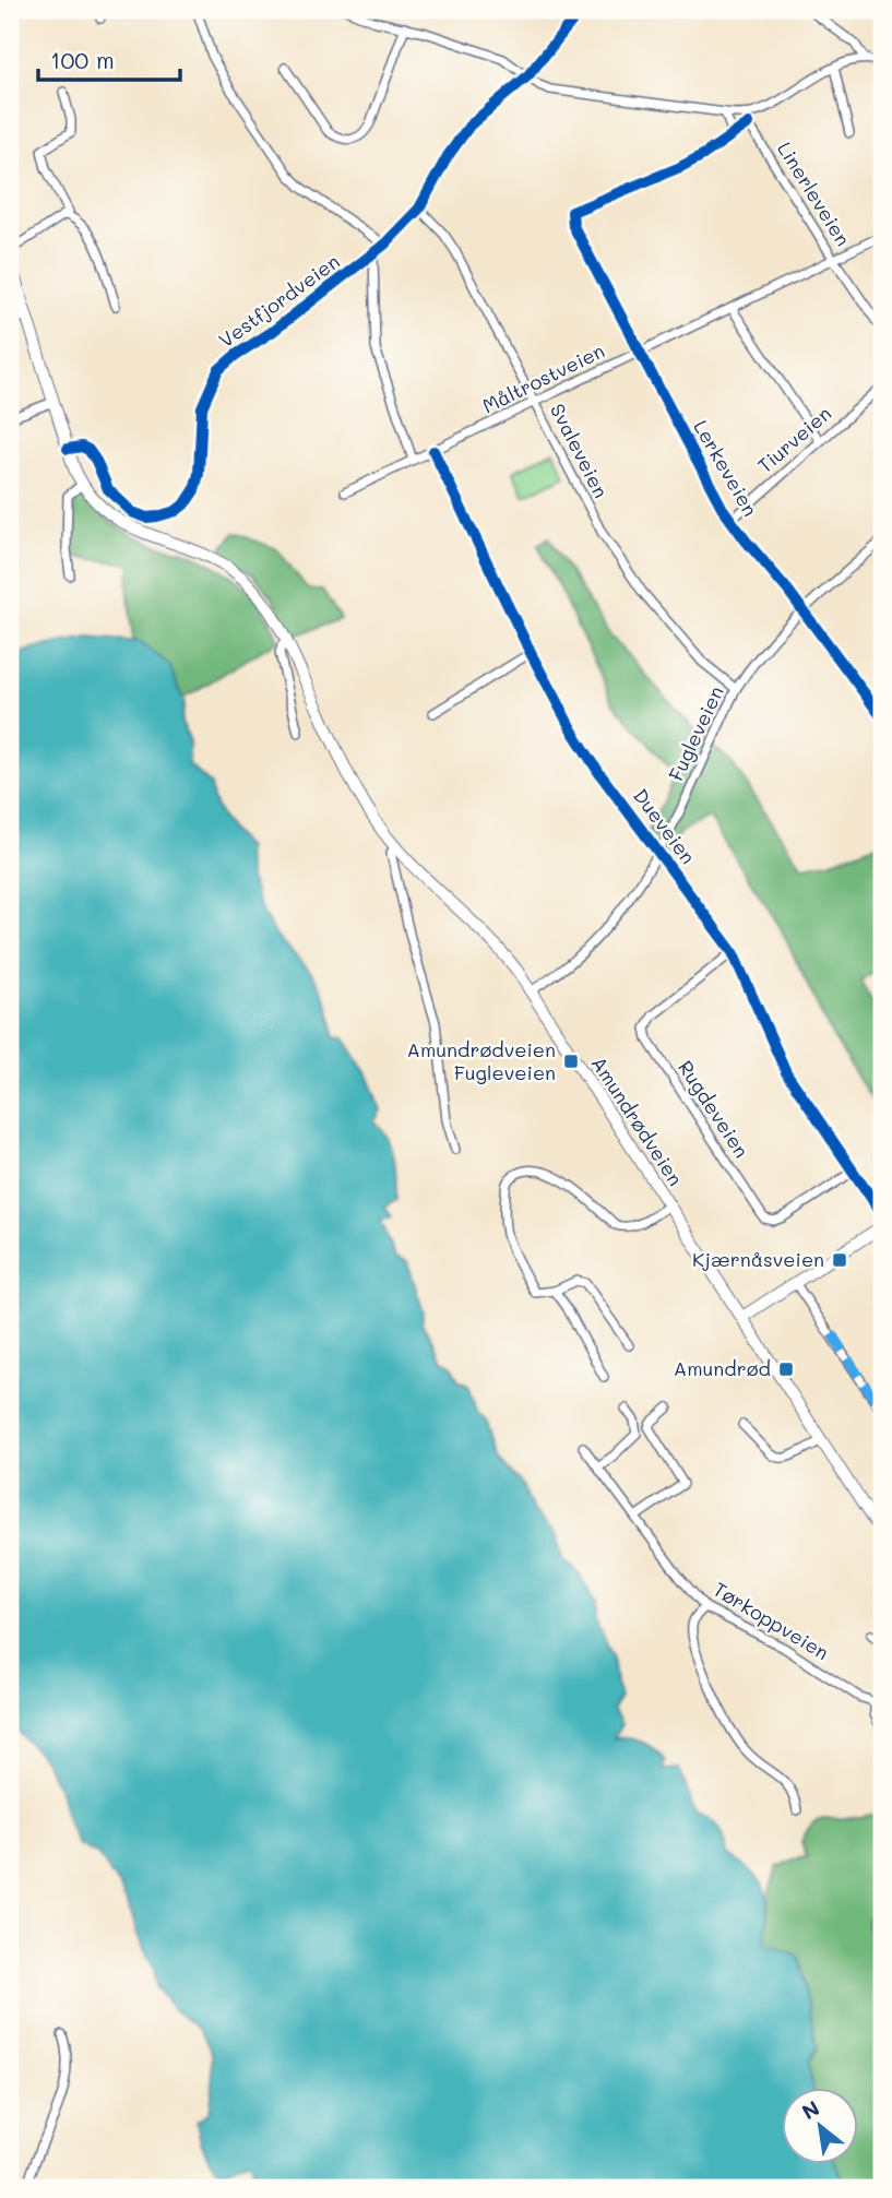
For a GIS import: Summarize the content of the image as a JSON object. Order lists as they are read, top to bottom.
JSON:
{
  "streets": {
    "main road": ["Amundrødveien"],
    "street": [
      "Linerleveien",
      "Vestfjordveien",
      "Måltrostveien",
      "Tiurveien",
      "Svaleveien",
      "Lerkeveien",
      "Fugleveien",
      "Dueveien",
      "Rugdeveien",
      "Tørkoppveien"
    ]
  },
  "crossings": [
    ["Linerleveien", "Måltrostveien"],
    ["Vestfjordveien", "Svaleveien"],
    ["Vestfjordveien", "Amundrødveien"],
    ["Måltrostveien", "Svaleveien"],
    ["Måltrostveien", "Lerkeveien"],
    ["Måltrostveien", "Dueveien"],
    ["Tiurveien", "Lerkeveien"],
    ["Svaleveien", "Fugleveien"],
    ["Lerkeveien", "Fugleveien"],
    ["Fugleveien", "Dueveien"],
    ["Fugleveien", "Amundrødveien"],
    ["Dueveien", "Rugdeveien"]
  ],
  "places": {
    "transit": ["Amundrødveien Fugleveien", "Kjærnåsveien", "Amundrød"]
  },
  "scale_bar": "100 m",
  "north": "top left"
}
